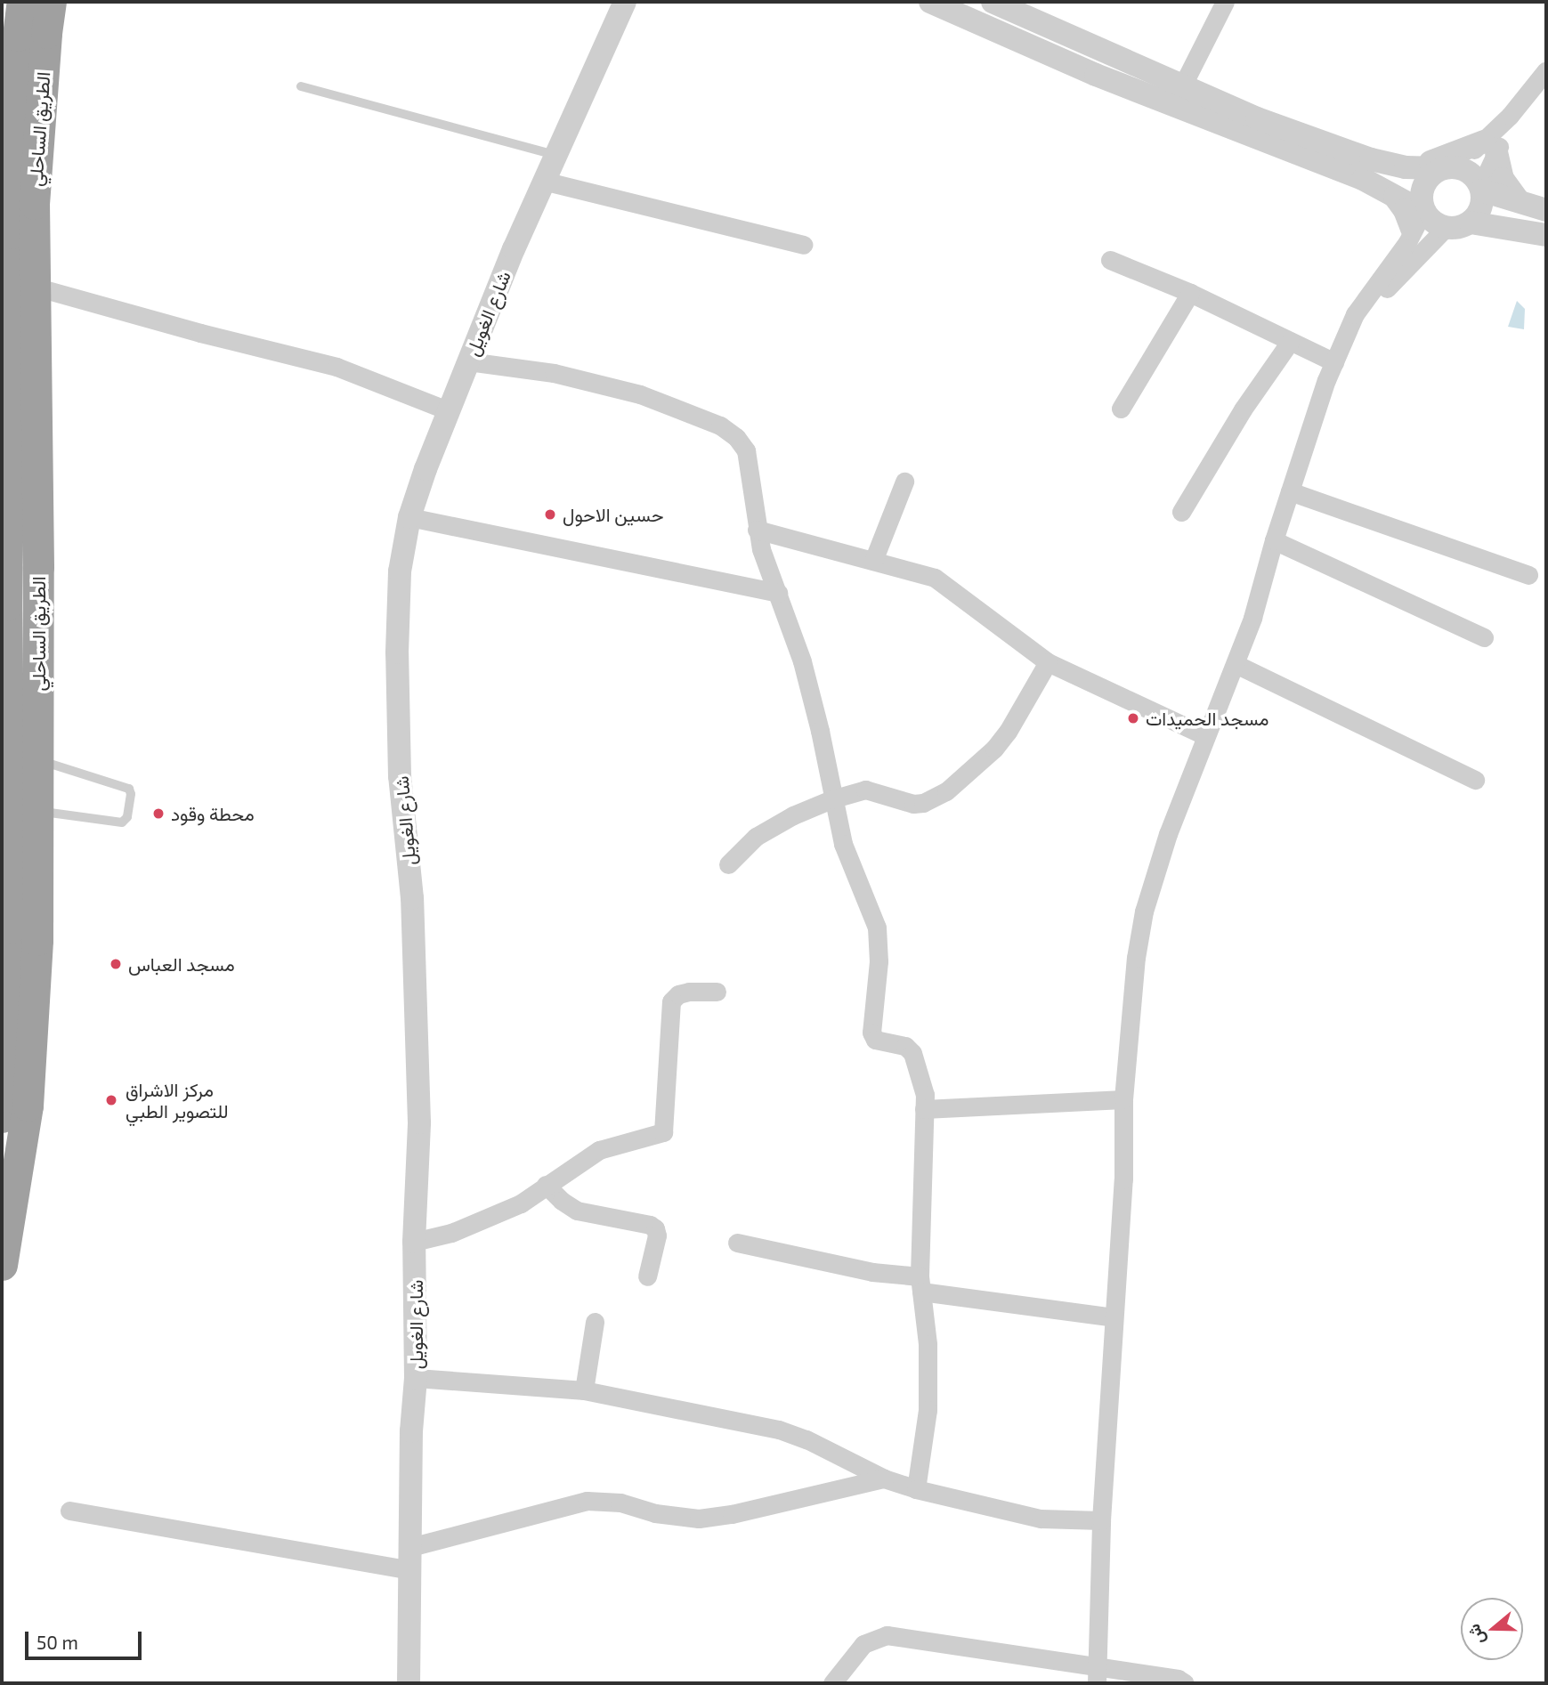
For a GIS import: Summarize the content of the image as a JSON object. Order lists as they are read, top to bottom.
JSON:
{
  "streets": {
    "highway": ["الطريق الساحلي"],
    "street": ["شارع الغويل"]
  },
  "places": [
    "حسين الاحول",
    "مسجد الحميدات",
    "محطة وقود",
    "مسجد العباس",
    "مركز الاشراق للتصوير الطبي"
  ],
  "scale_bar": "50 m",
  "north": "left"
}
